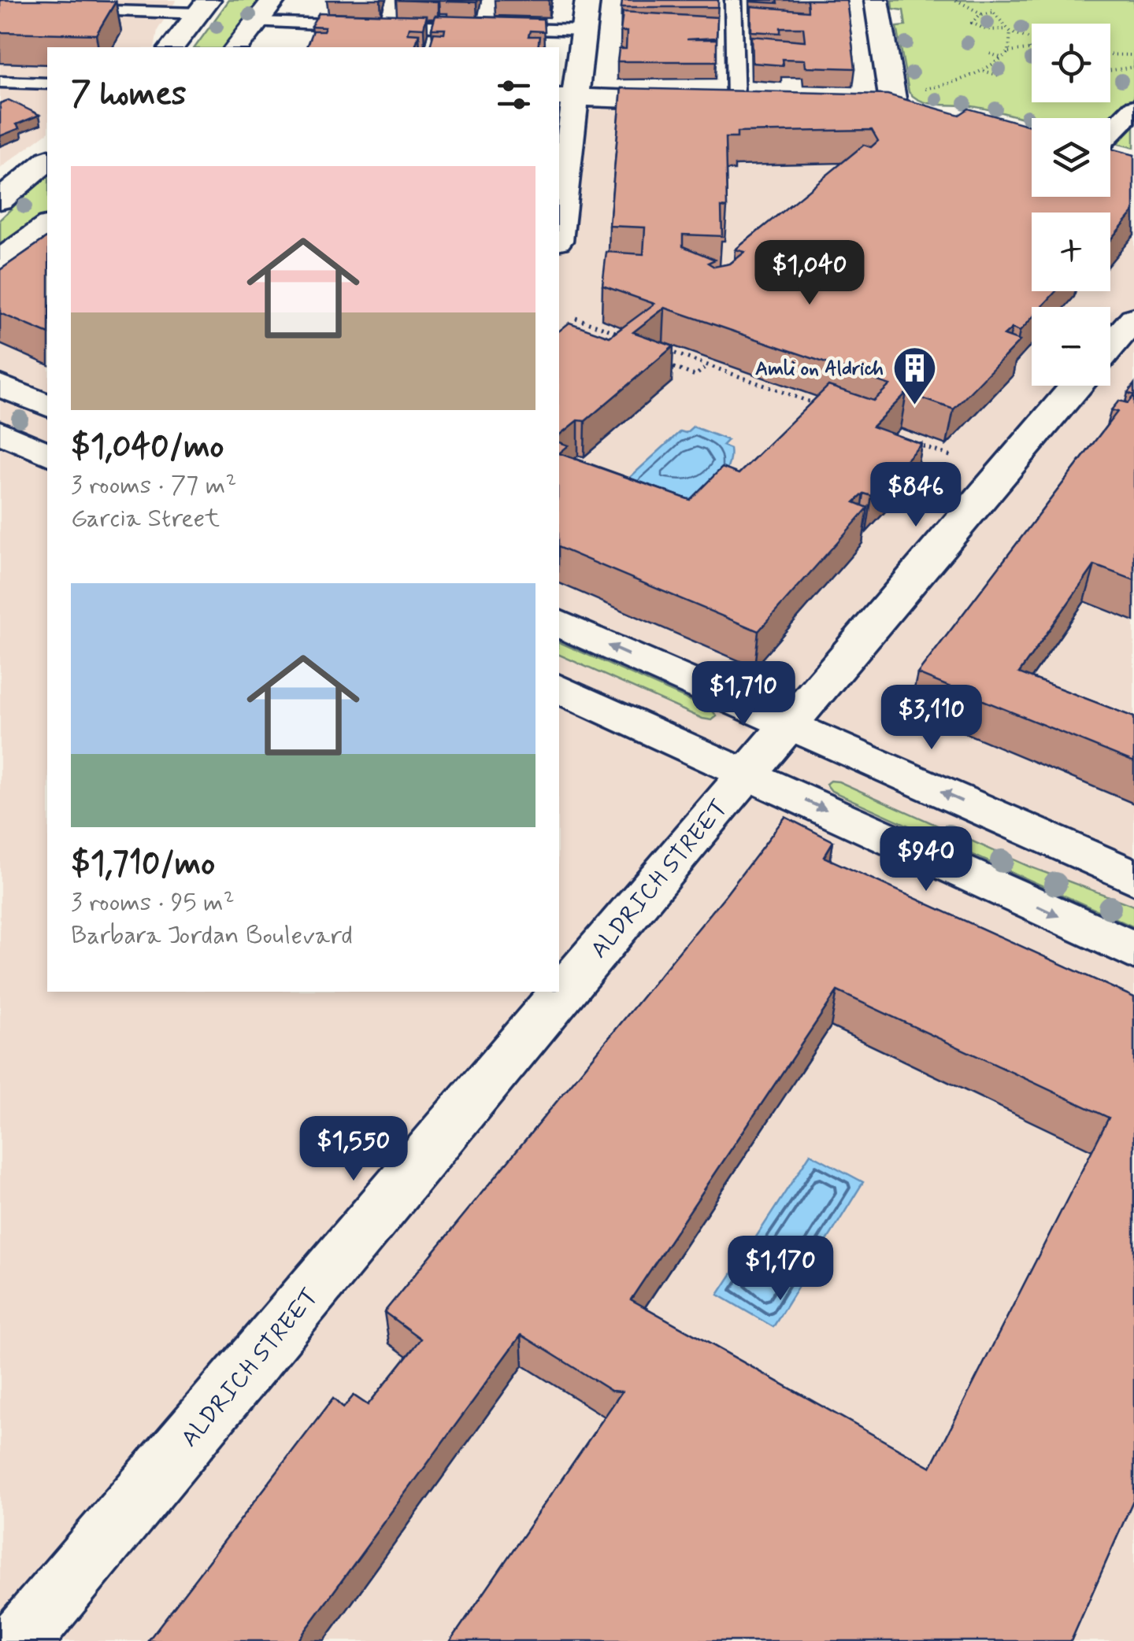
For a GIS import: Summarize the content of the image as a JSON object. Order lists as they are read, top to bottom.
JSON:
{
  "streets": {
    "street": ["ALDRICH STREET"]
  },
  "places": {
    "building": ["Amli on Aldrich"]
  },
  "page": {
    "map_buttons": ["+", "−"],
    "heading": "7 homes",
    "list": [
      {
        "name": "$1,040/mo",
        "note": "3 rooms · 77 m² · Garcia Street"
      },
      {
        "name": "$1,710/mo",
        "note": "3 rooms · 95 m² · Barbara Jordan Boulevard"
      }
    ],
    "price": [
      "$1,040",
      "$846",
      "$1,710",
      "$3,110",
      "$940",
      "$1,550",
      "$1,170"
    ]
  }
}
